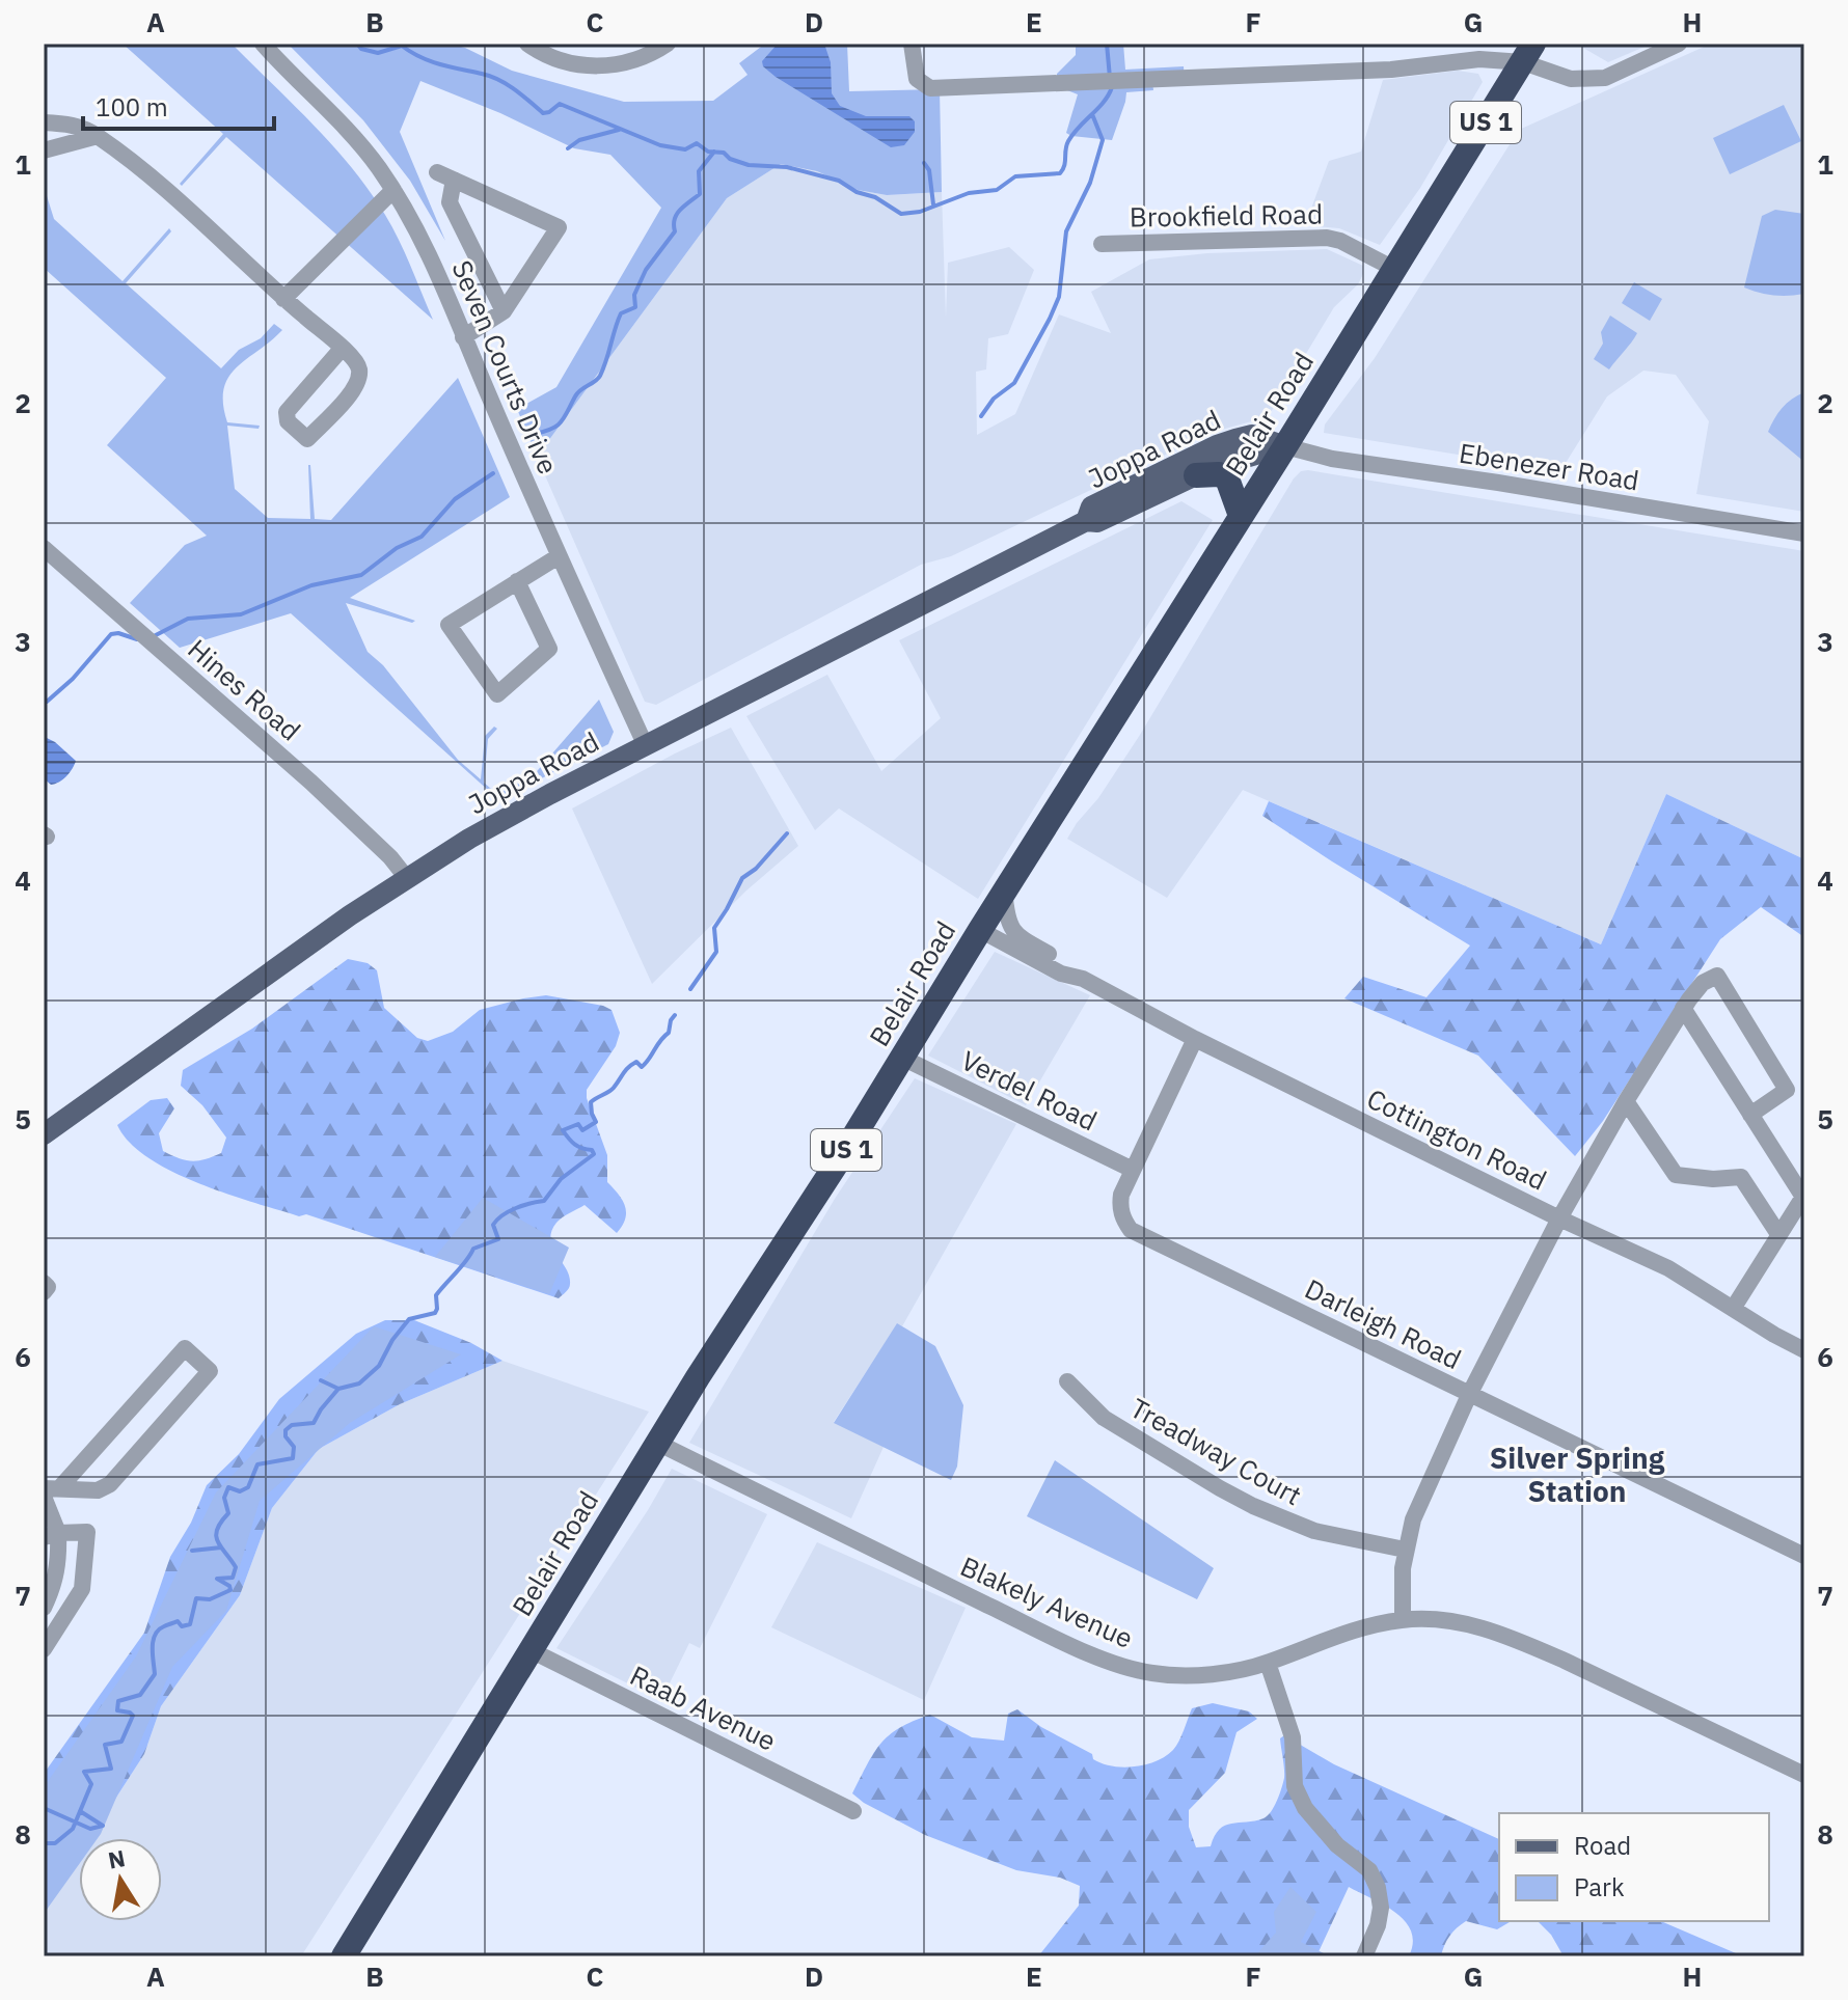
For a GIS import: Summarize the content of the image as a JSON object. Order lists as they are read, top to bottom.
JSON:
{
  "streets": {
    "highway": ["US 1", "Belair Road"],
    "main road": ["Joppa Road"],
    "street": [
      "Brookfield Road",
      "Seven Courts Drive",
      "Ebenezer Road",
      "Hines Road",
      "Verdel Road",
      "Cottington Road",
      "Darleigh Road",
      "Treadway Court",
      "Blakely Avenue",
      "Raab Avenue"
    ]
  },
  "crossings": [
    ["Brookfield Road", "Belair Road"],
    ["Seven Courts Drive", "Joppa Road"],
    ["Belair Road", "Joppa Road"],
    ["Belair Road", "Ebenezer Road"],
    ["Belair Road", "Verdel Road"],
    ["Belair Road", "Cottington Road"],
    ["Belair Road", "Blakely Avenue"],
    ["Belair Road", "Raab Avenue"],
    ["Joppa Road", "Ebenezer Road"],
    ["Joppa Road", "Hines Road"],
    ["Verdel Road", "Darleigh Road"],
    ["Cottington Road", "Darleigh Road"]
  ],
  "districts": ["Silver Spring Station"],
  "legend": ["Road", "Park"],
  "scale_bar": "100 m",
  "north": "top",
  "grid": {
    "columns": [
      "A",
      "B",
      "C",
      "D",
      "E",
      "F",
      "G",
      "H"
    ],
    "rows": [
      "1",
      "2",
      "3",
      "4",
      "5",
      "6",
      "7",
      "8"
    ]
  }
}
